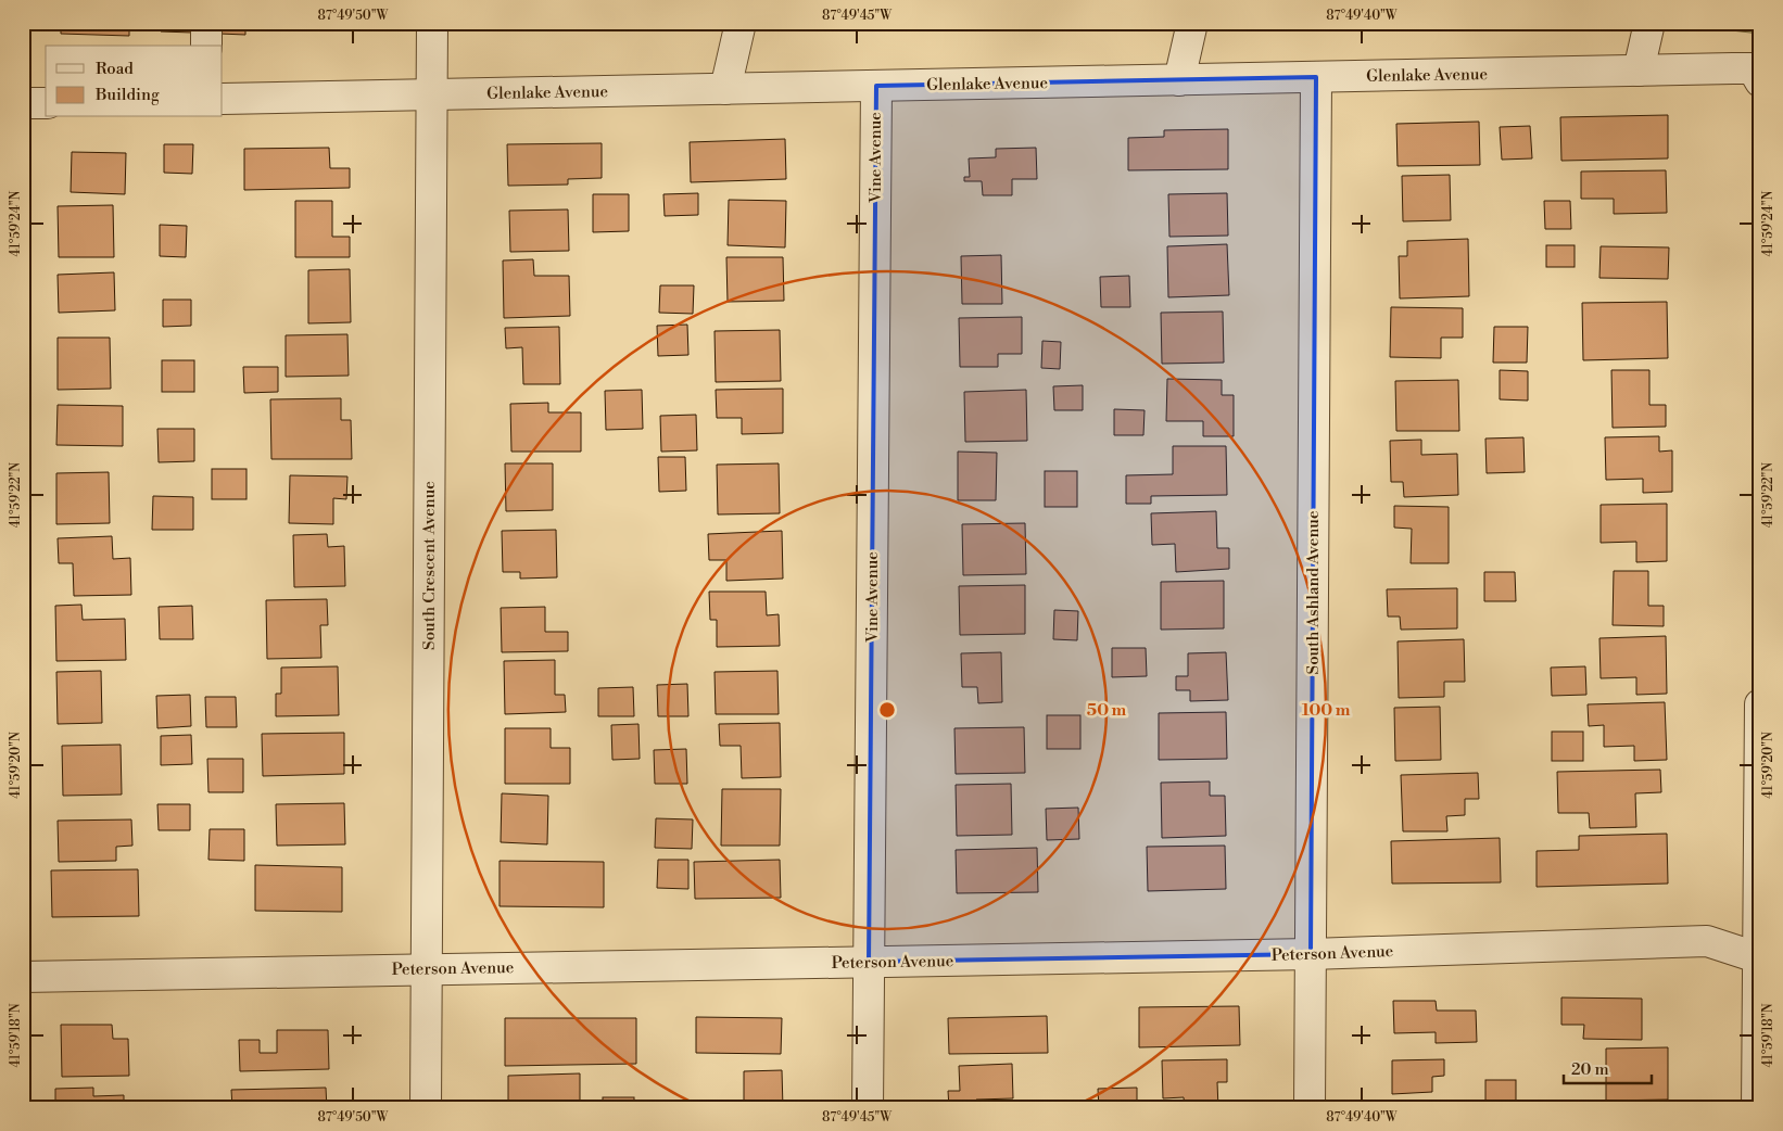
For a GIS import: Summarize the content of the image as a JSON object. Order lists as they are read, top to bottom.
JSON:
{
  "streets": {
    "street": [
      "Glenlake Avenue",
      "Vine Avenue",
      "South Crescent Avenue",
      "South Ashland Avenue",
      "Peterson Avenue"
    ]
  },
  "crossings": [
    ["Glenlake Avenue", "Vine Avenue"],
    ["Glenlake Avenue", "South Crescent Avenue"],
    ["Glenlake Avenue", "South Ashland Avenue"],
    ["Vine Avenue", "Peterson Avenue"],
    ["South Crescent Avenue", "Peterson Avenue"],
    ["South Ashland Avenue", "Peterson Avenue"]
  ],
  "legend": ["Road", "Building"],
  "scale_bar": "20 m",
  "coordinates": [
    "87°49'50\"W",
    "87°49'45\"W",
    "87°49'40\"W",
    "41°59'24\"N",
    "41°59'22\"N",
    "41°59'20\"N",
    "41°59'18\"N"
  ],
  "rings": ["50 m", "100 m"]
}
